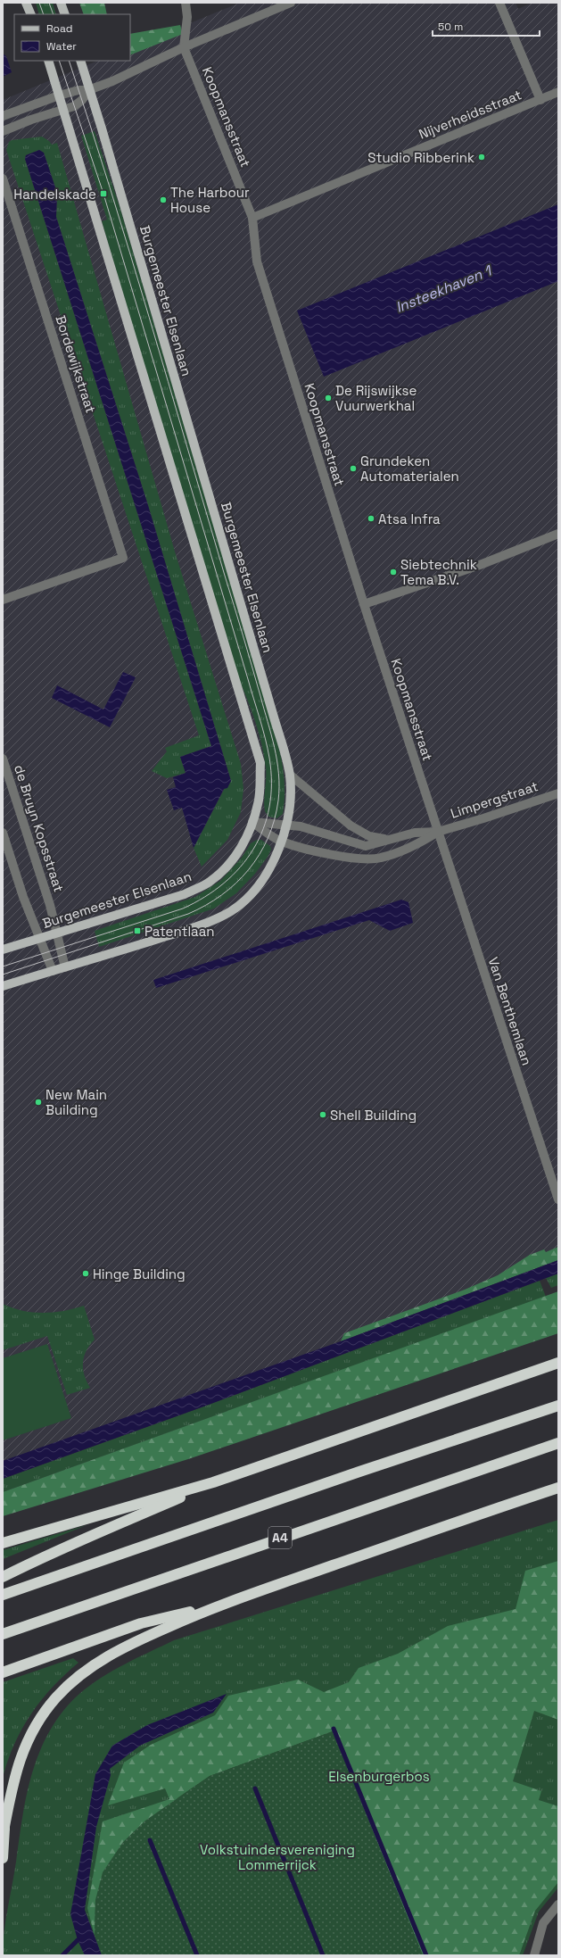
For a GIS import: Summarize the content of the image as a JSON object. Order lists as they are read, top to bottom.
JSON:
{
  "streets": {
    "highway": ["A4"],
    "main road": ["Burgemeester Elsenlaan"],
    "street": [
      "Nijverheidsstraat",
      "Koopmansstraat",
      "Bordewijkstraat",
      "Limpergstraat",
      "de Bruyn Kopsstraat",
      "Van Benthemlaan"
    ]
  },
  "crossings": [
    ["Nijverheidsstraat", "Koopmansstraat"],
    ["Koopmansstraat", "Limpergstraat"],
    ["Koopmansstraat", "Van Benthemlaan"],
    ["Burgemeester Elsenlaan", "Limpergstraat"],
    ["Burgemeester Elsenlaan", "de Bruyn Kopsstraat"],
    ["Limpergstraat", "Van Benthemlaan"]
  ],
  "water": ["Insteekhaven 1"],
  "parks": ["Elsenburgerbos", "Volkstuindersvereniging Lommerrijck"],
  "places": {
    "other": [
      "Studio Ribberink",
      "The Harbour House",
      "De Rijswijkse Vuurwerkhal",
      "Grundeken Automaterialen",
      "Atsa Infra",
      "Siebtechnik Tema B.V.",
      "New Main Building",
      "Shell Building",
      "Hinge Building"
    ],
    "transit": ["Handelskade", "Patentlaan"]
  },
  "legend": ["Road", "Water"],
  "scale_bar": "50 m"
}
